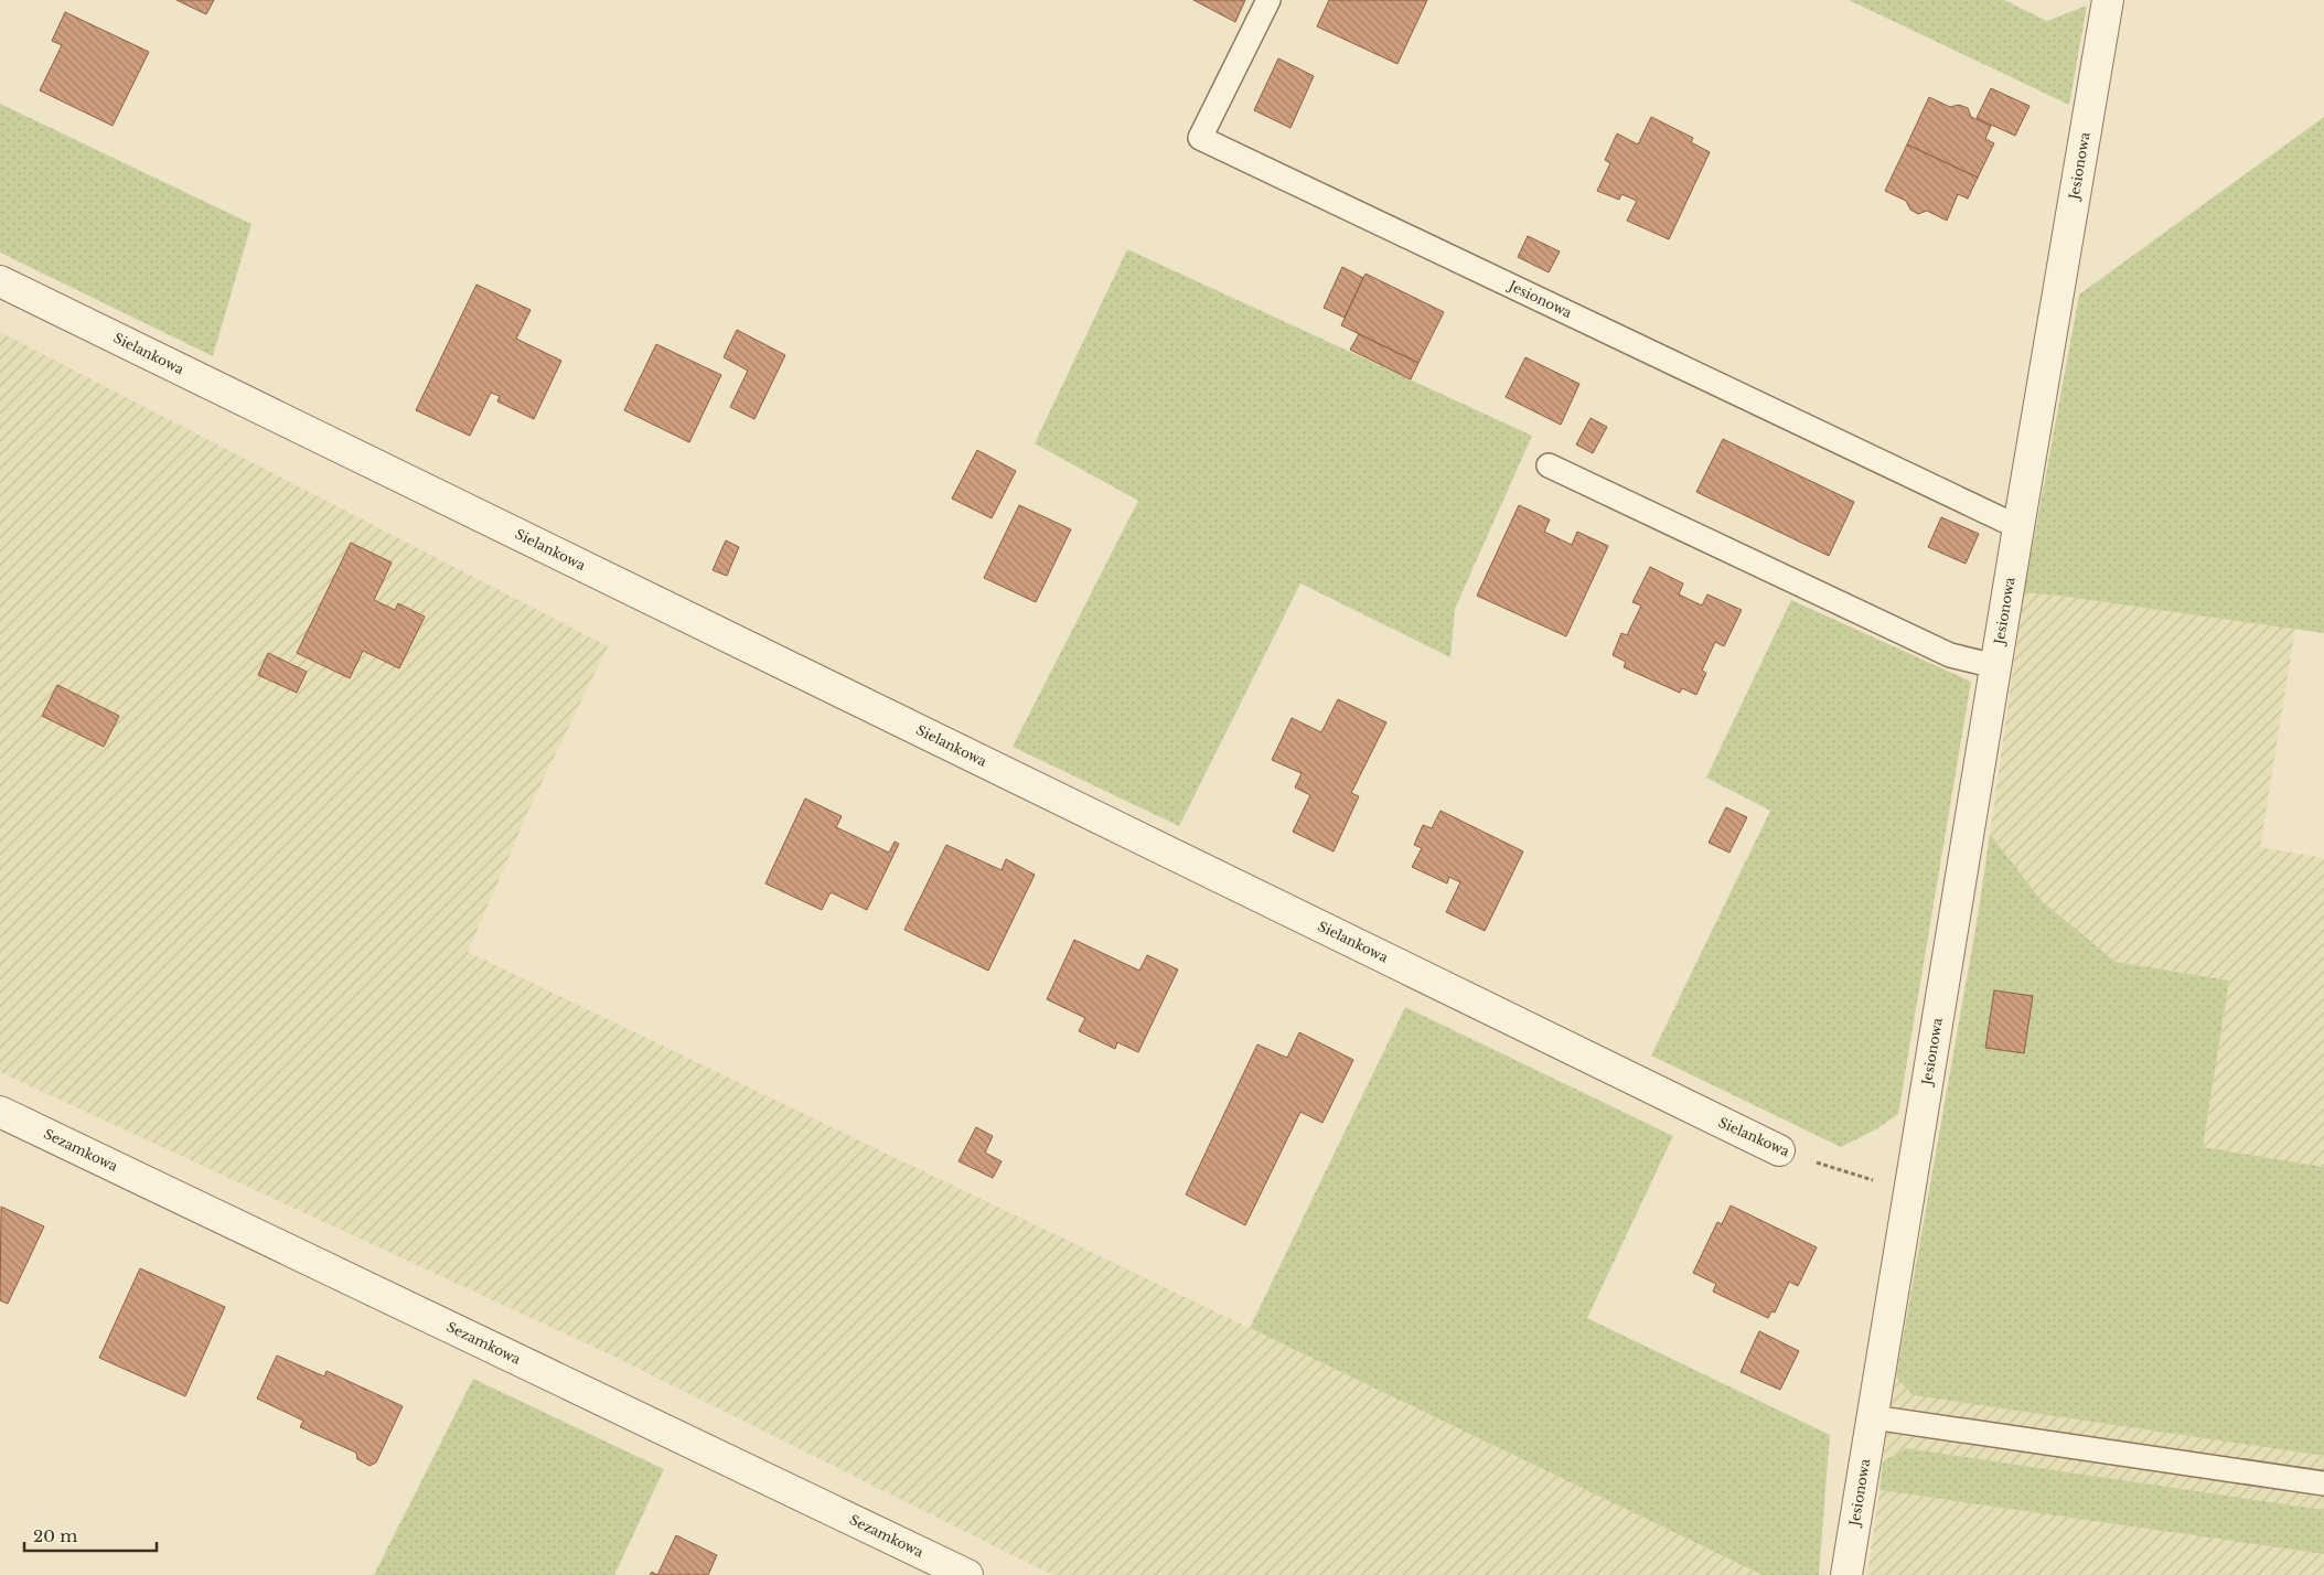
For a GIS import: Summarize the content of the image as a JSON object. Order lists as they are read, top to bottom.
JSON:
{
  "streets": {
    "street": ["Jesionowa", "Sielankowa", "Sezamkowa"]
  },
  "crossings": [
    ["Jesionowa", "Sielankowa"]
  ],
  "scale_bar": "20 m"
}
